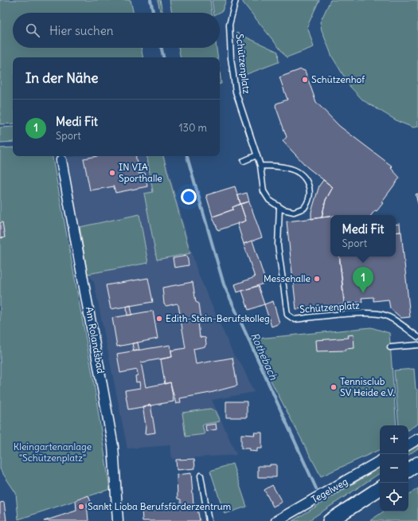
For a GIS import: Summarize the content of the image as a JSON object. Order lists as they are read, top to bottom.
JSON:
{
  "streets": {
    "street": ["Am Rolandsbad", "Tegelweg"],
    "lane": ["Schützenplatz"]
  },
  "water": ["Rothebach"],
  "parks": ["Kleingartenanlage \"Schützenplatz\""],
  "places": [
    "Schützenhof",
    "IN VIA Sporthalle",
    "Messehalle",
    "Edith-Stein-Berufskolleg",
    "Tennisclub SV Heide e.V.",
    "Sankt Lioba Berufsförderzentrum"
  ],
  "page": {
    "search": "Hier suchen",
    "heading": "In der Nähe",
    "list": [
      {
        "mark": "1",
        "name": "Medi Fit",
        "note": "Sport",
        "value": "130 m"
      }
    ],
    "popup": ["Medi Fit", "Sport"],
    "pins": "1",
    "map_buttons": ["+", "−"]
  }
}
